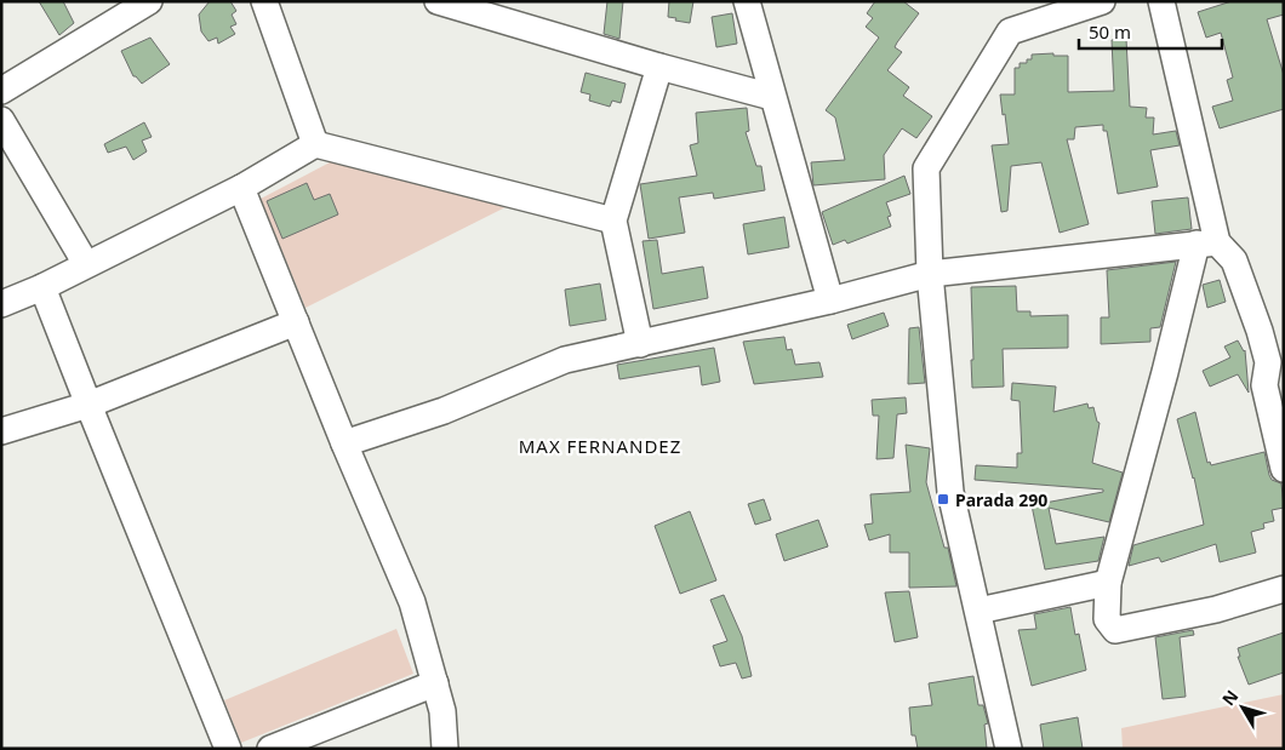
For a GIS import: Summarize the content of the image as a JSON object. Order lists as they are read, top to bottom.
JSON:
{
  "districts": ["MAX FERNANDEZ"],
  "places": {
    "transit": ["Parada 290"]
  },
  "scale_bar": "50 m",
  "north": "top left"
}
